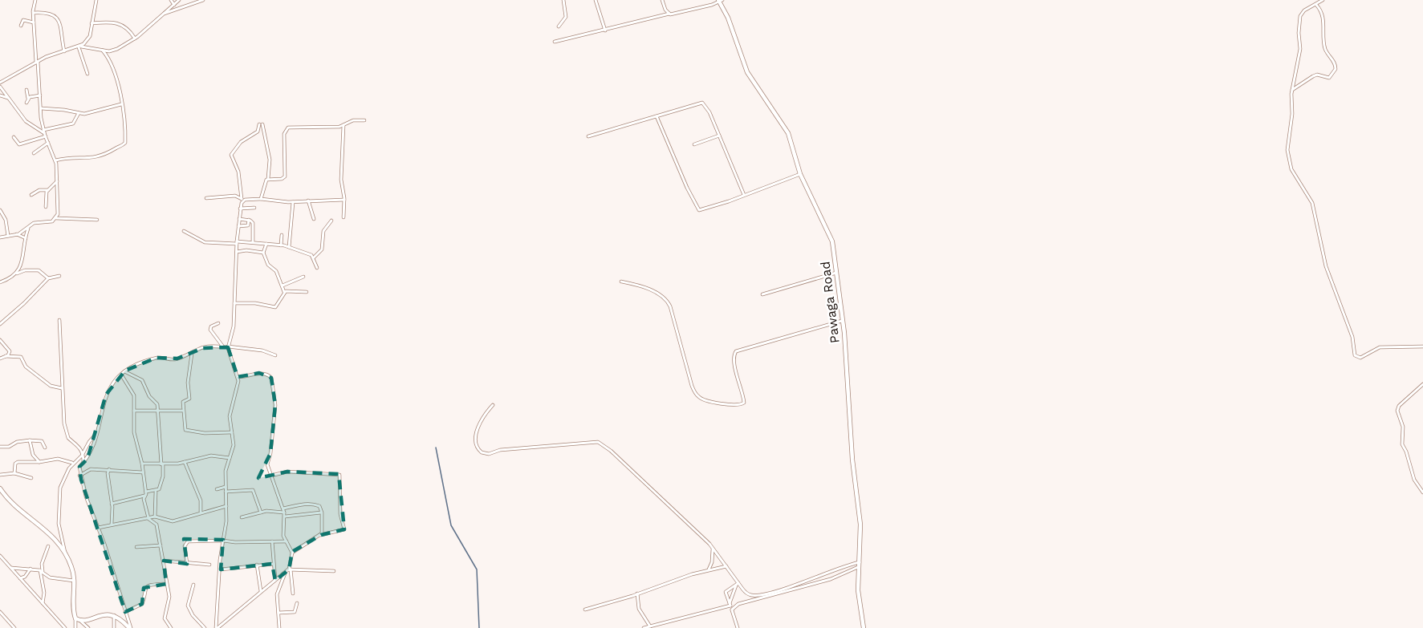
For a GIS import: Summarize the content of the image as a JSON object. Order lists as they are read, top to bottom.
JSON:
{
  "streets": {
    "main road": ["Pawaga Road"]
  }
}
